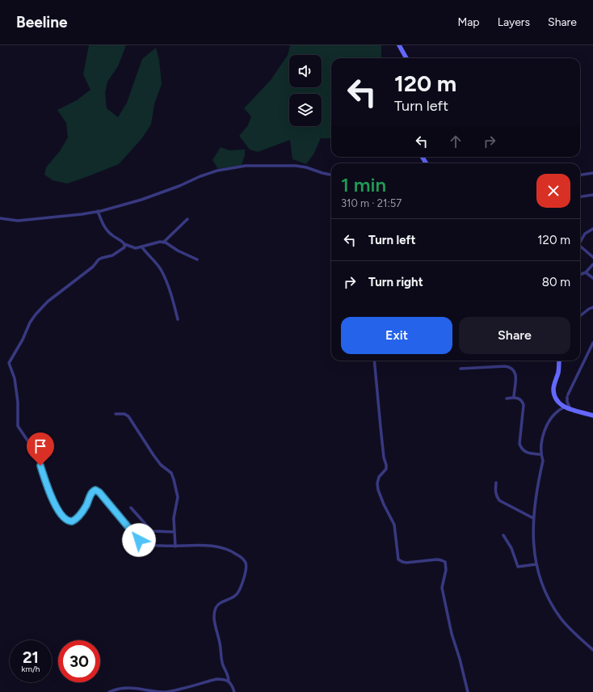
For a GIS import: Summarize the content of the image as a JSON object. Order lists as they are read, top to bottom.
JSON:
{
  "page": {
    "header": "Beeline",
    "nav": ["Map", "Layers", "Share"],
    "turn": ["120 m", "Turn left"],
    "heading": ["1 min", "310 m · 21:57"],
    "list": [
      {
        "name": "Turn left",
        "value": "120 m"
      },
      {
        "name": "Turn right",
        "value": "80 m"
      }
    ],
    "buttons": ["Exit", "Share"],
    "speed": "21 km/h",
    "limit": "30"
  }
}
